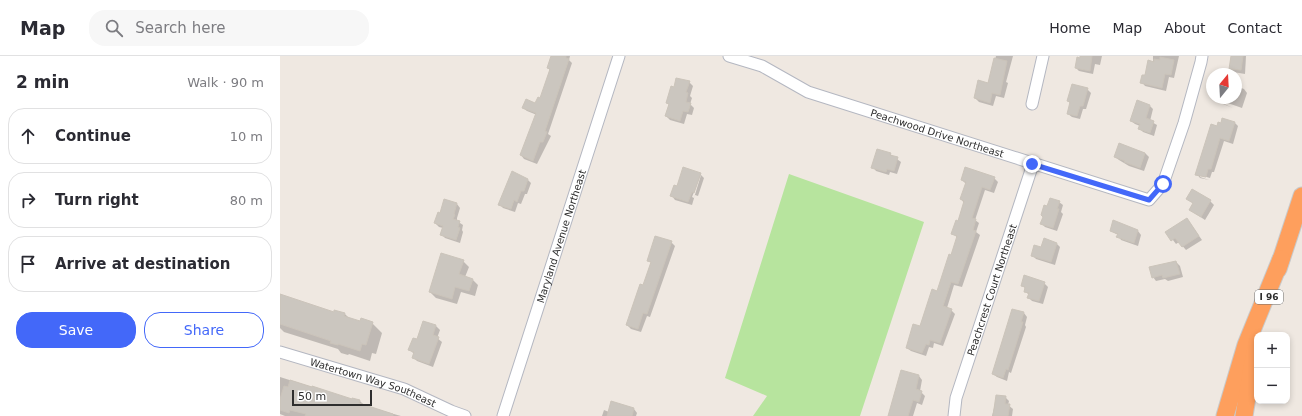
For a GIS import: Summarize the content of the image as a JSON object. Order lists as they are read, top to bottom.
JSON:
{
  "streets": {
    "highway": ["I 96"],
    "street": [
      "Peachwood Drive Northeast",
      "Maryland Avenue Northeast",
      "Peachcrest Court Northeast",
      "Watertown Way Southeast"
    ]
  },
  "crossings": [
    ["Peachwood Drive Northeast", "Peachcrest Court Northeast"]
  ],
  "scale_bar": "50 m",
  "north": "top",
  "page": {
    "header": "Map",
    "search": "Search here",
    "nav": [
      "Home",
      "Map",
      "About",
      "Contact"
    ],
    "heading": ["2 min", "Walk · 90 m"],
    "list": [
      ["Continue", "10 m"],
      ["Turn right", "80 m"],
      "Arrive at destination"
    ],
    "buttons": ["Save", "Share"],
    "map_buttons": ["+", "−"],
    "scale": "50 m"
  }
}
